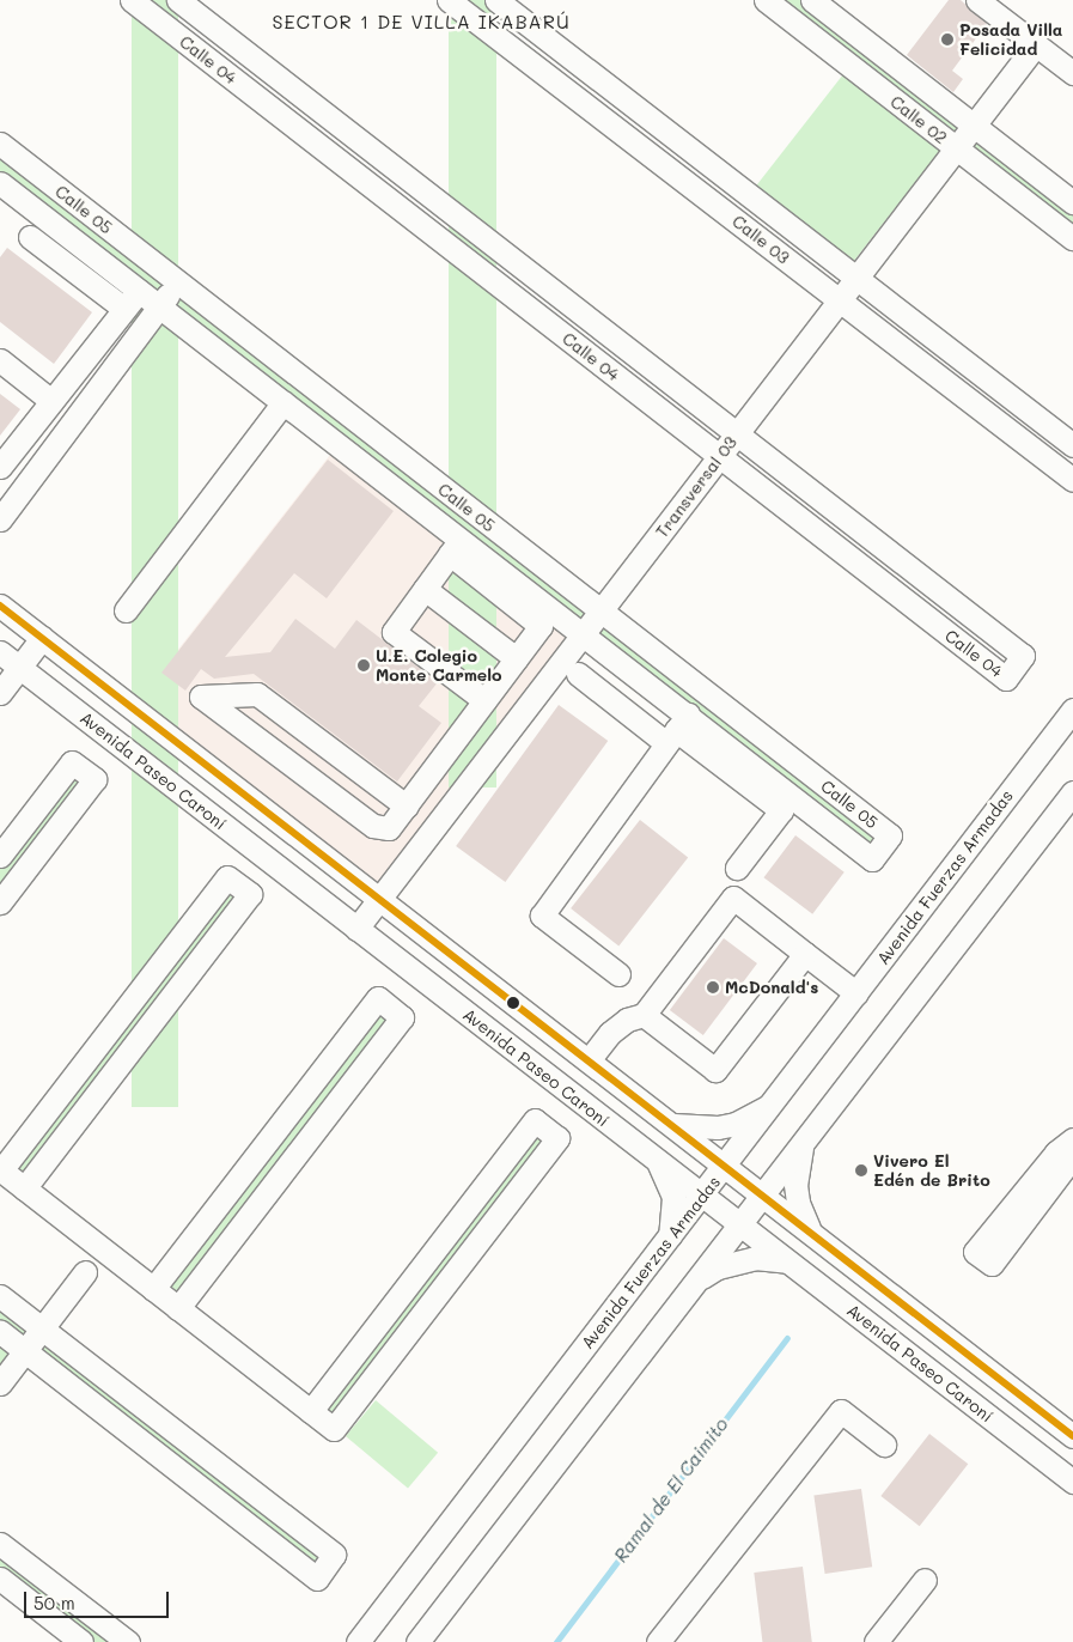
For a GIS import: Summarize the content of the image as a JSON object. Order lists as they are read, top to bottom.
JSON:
{
  "streets": {
    "street": [
      "Calle 04",
      "Calle 02",
      "Calle 05",
      "Calle 03",
      "Transversal 03",
      "Avenida Paseo Caroní",
      "Avenida Fuerzas Armadas"
    ]
  },
  "crossings": [
    ["Calle 04", "Transversal 03"],
    ["Calle 02", "Transversal 03"],
    ["Calle 05", "Transversal 03"],
    ["Calle 03", "Transversal 03"],
    ["Transversal 03", "Avenida Paseo Caroní"],
    ["Avenida Paseo Caroní", "Avenida Fuerzas Armadas"]
  ],
  "districts": ["SECTOR 1 DE VILLA IKABARÚ"],
  "water": ["Ramal de El Caimito"],
  "places": [
    "Posada Villa Felicidad",
    "U.E. Colegio Monte Carmelo",
    "McDonald's",
    "Vivero El Edén de Brito"
  ],
  "scale_bar": "50 m"
}
